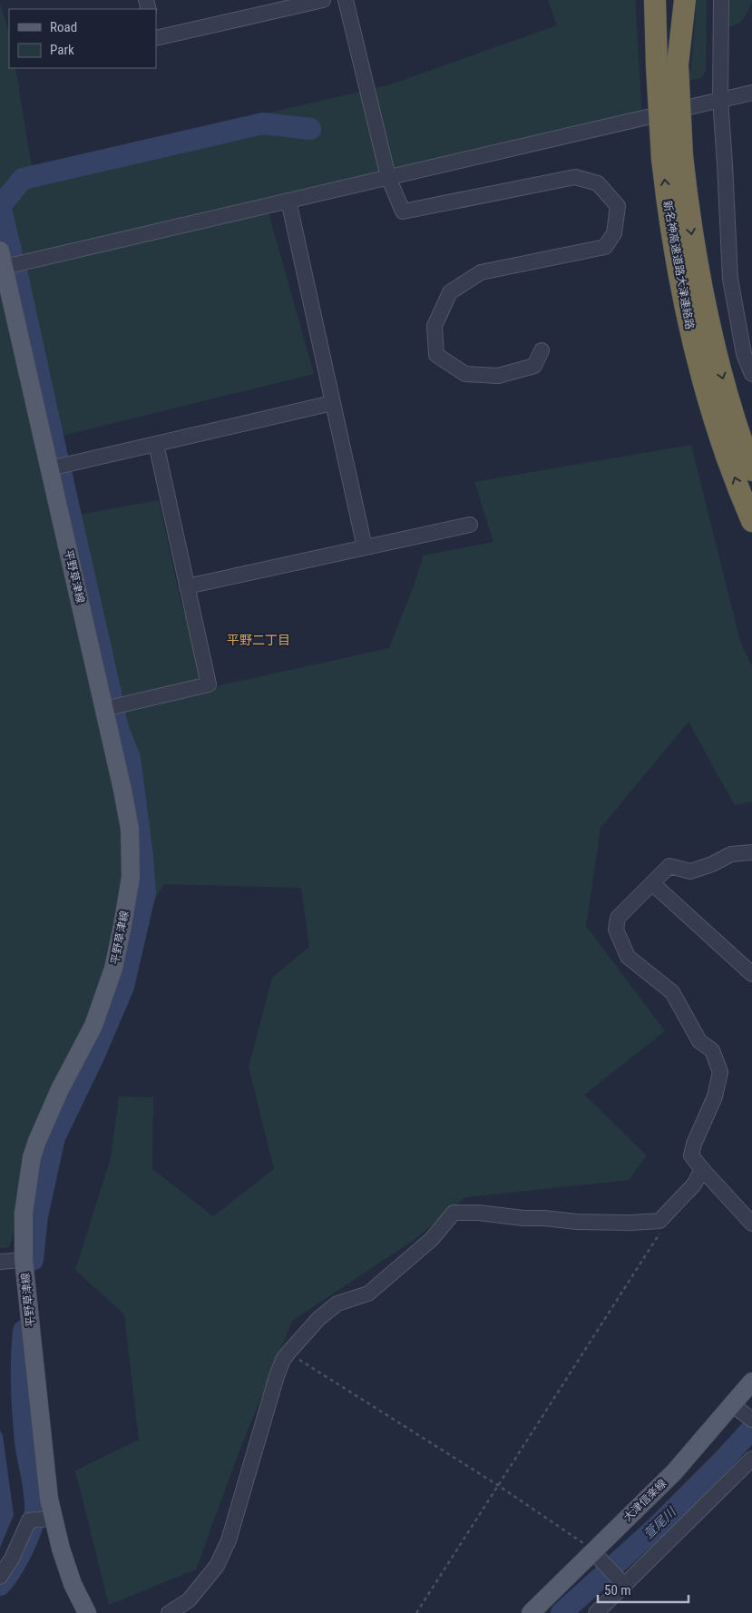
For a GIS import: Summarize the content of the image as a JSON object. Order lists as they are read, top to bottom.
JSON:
{
  "streets": {
    "highway": ["新名神高速道路大津連絡路"],
    "main road": ["平野草津線", "大津信楽線"]
  },
  "districts": ["平野二丁目"],
  "water": ["萱尾川"],
  "legend": ["Road", "Park"],
  "scale_bar": "50 m"
}
